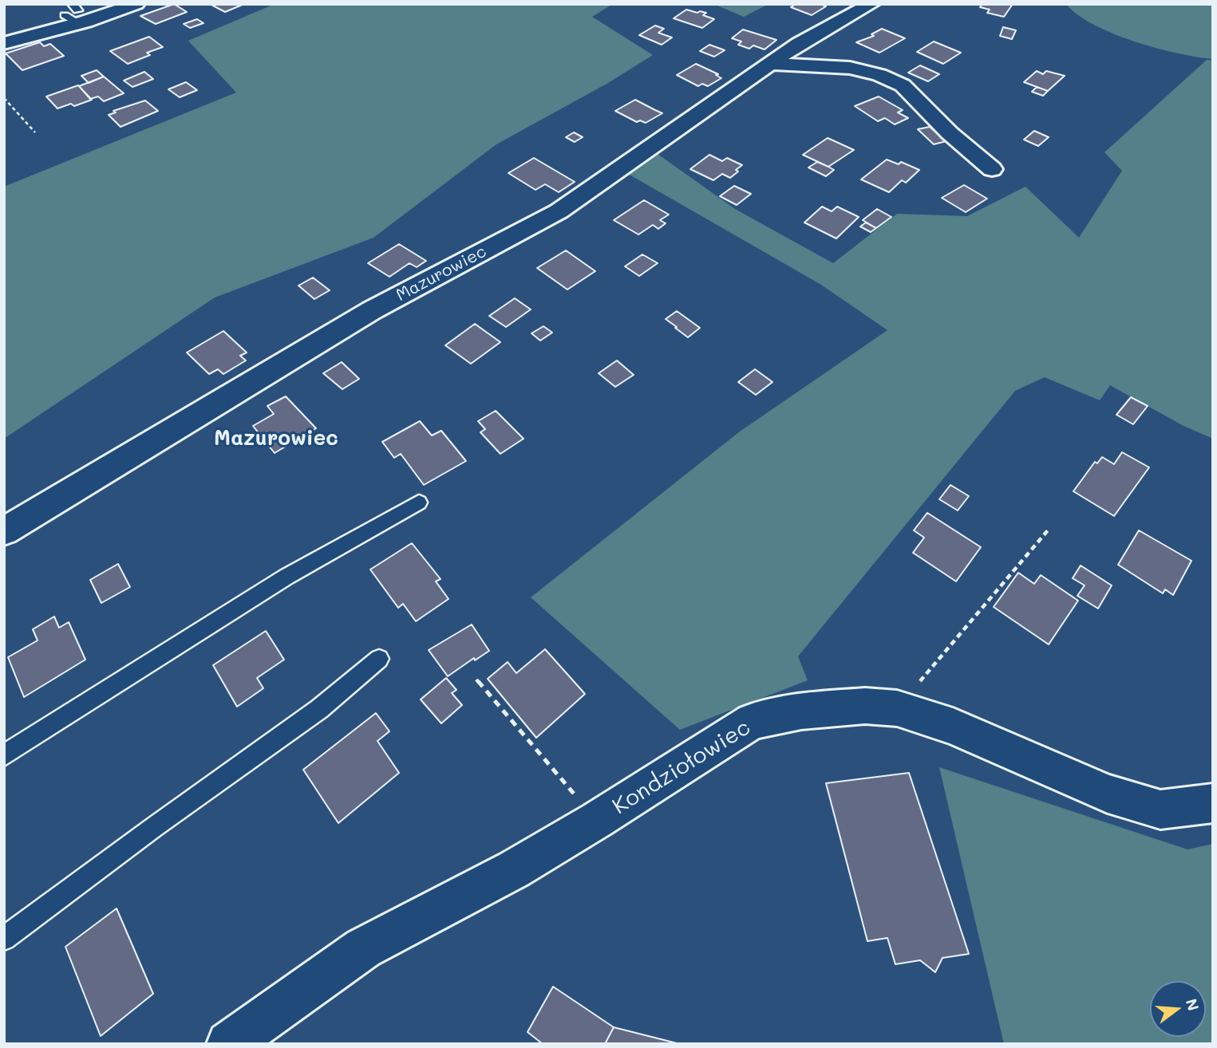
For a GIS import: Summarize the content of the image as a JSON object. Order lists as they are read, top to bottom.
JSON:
{
  "streets": {
    "street": ["Mazurowiec", "Kondziołowiec"]
  },
  "districts": ["Mazurowiec"],
  "north": "right"
}
